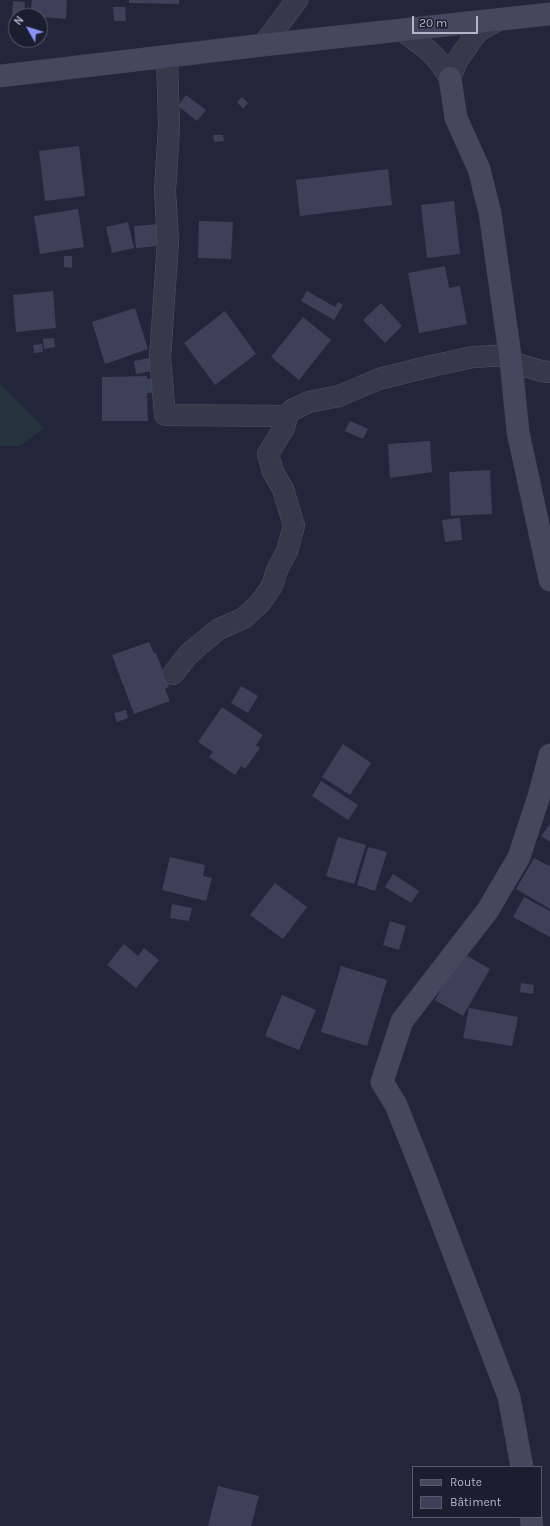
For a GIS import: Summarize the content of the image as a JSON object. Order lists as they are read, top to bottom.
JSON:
{
  "legend": ["Route", "Bâtiment"],
  "scale_bar": "20 m",
  "north": "top left"
}
